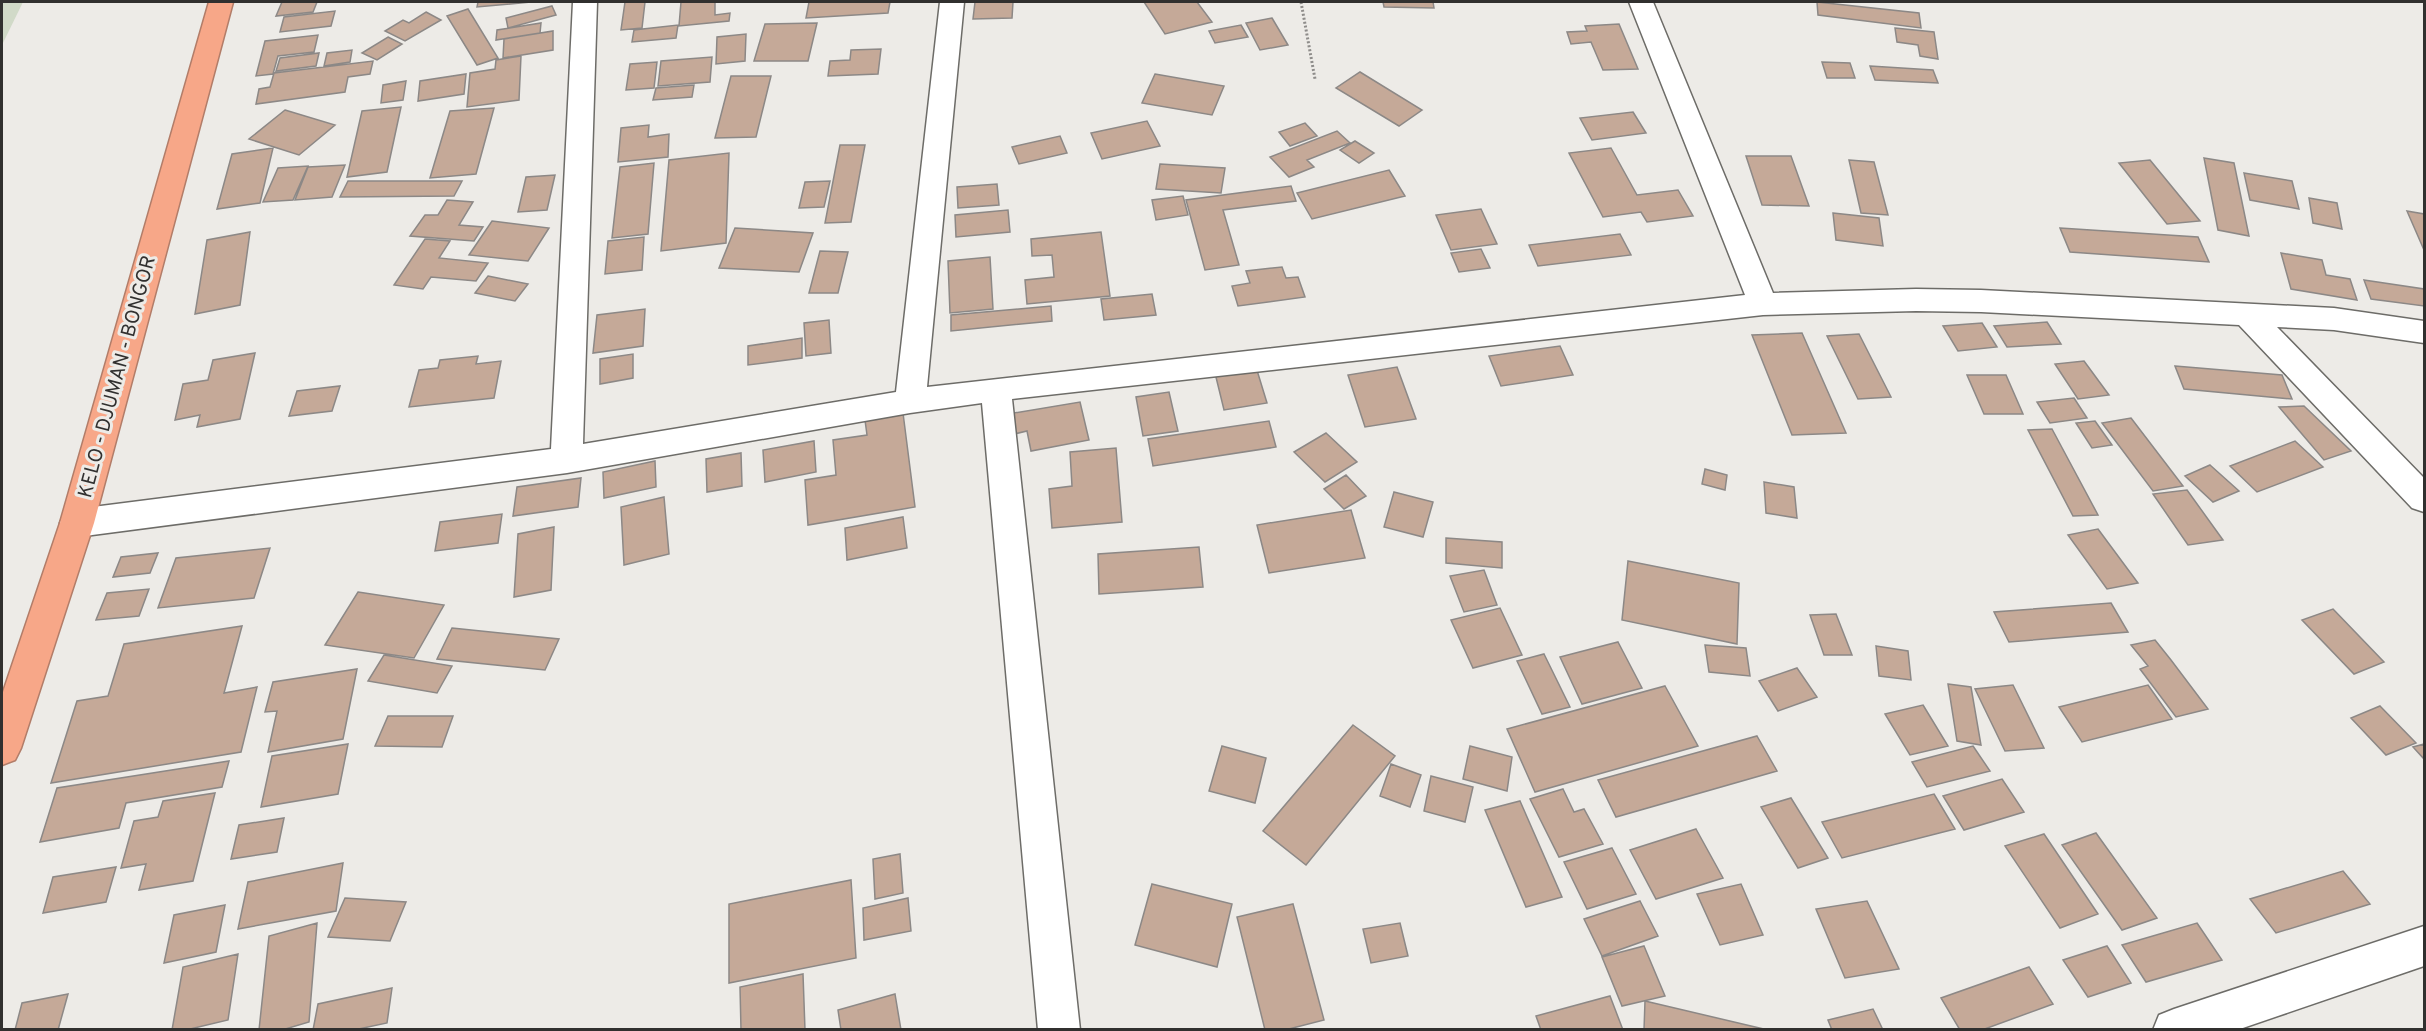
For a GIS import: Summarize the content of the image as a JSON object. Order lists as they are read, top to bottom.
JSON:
{
  "streets": {
    "highway": ["KELO - DJUMAN - BONGOR"]
  }
}
